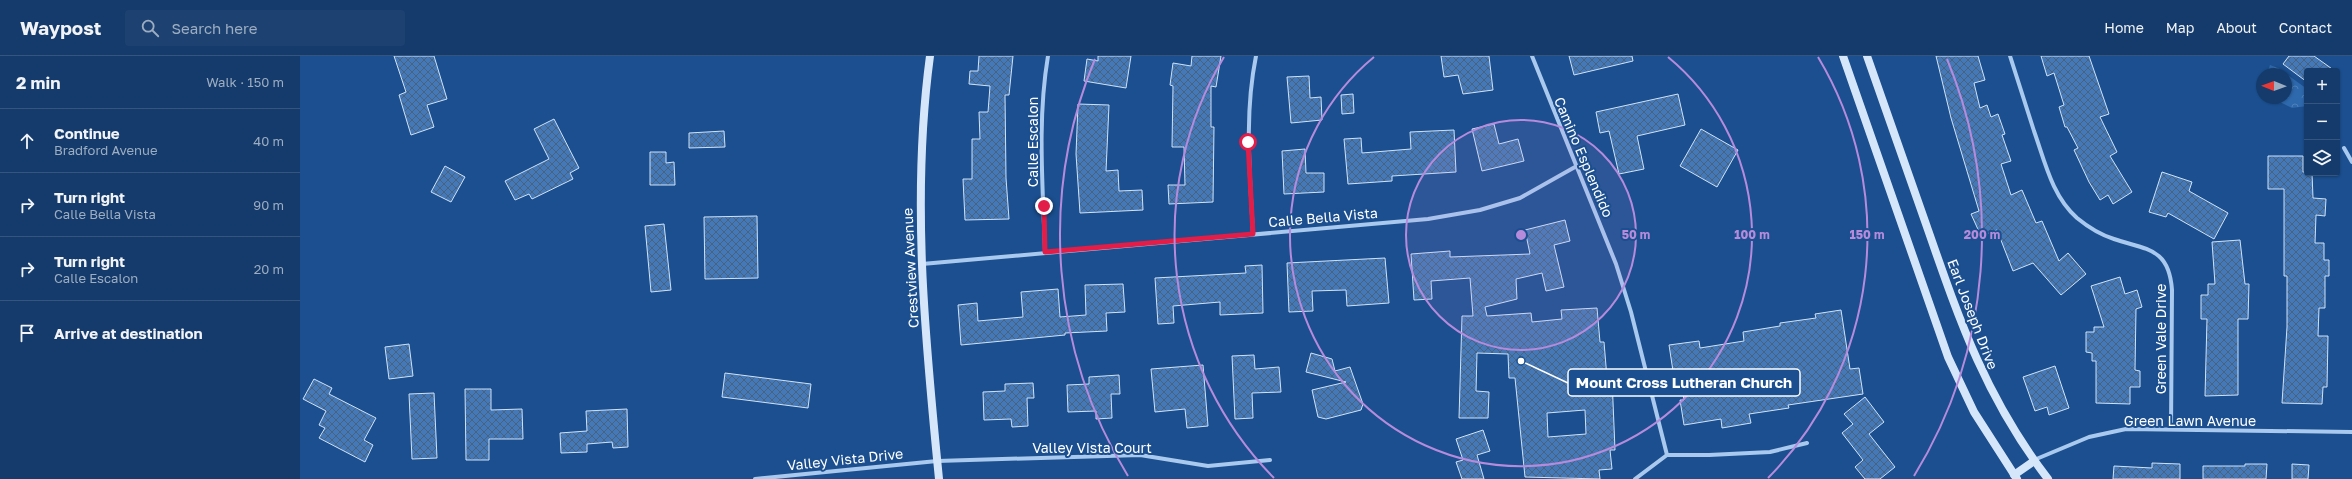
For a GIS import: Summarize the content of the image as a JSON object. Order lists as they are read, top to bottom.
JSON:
{
  "streets": {
    "main road": ["Crestview Avenue", "Earl Joseph Drive"],
    "street": [
      "Calle Escalon",
      "Camino Esplendido",
      "Calle Bella Vista",
      "Green Vale Drive",
      "Green Lawn Avenue",
      "Valley Vista Court",
      "Valley Vista Drive"
    ]
  },
  "crossings": [
    ["Calle Escalon", "Calle Bella Vista"],
    ["Camino Esplendido", "Calle Bella Vista"],
    ["Calle Bella Vista", "Crestview Avenue"],
    ["Crestview Avenue", "Valley Vista Court"],
    ["Crestview Avenue", "Valley Vista Drive"],
    ["Earl Joseph Drive", "Green Lawn Avenue"],
    ["Green Vale Drive", "Green Lawn Avenue"],
    ["Valley Vista Court", "Valley Vista Drive"]
  ],
  "places": ["Mount Cross Lutheran Church"],
  "north": "left",
  "page": {
    "header": "Waypost",
    "search": "Search here",
    "nav": [
      "Home",
      "Map",
      "About",
      "Contact"
    ],
    "heading": ["2 min", "Walk · 150 m"],
    "map_buttons": ["+", "−"],
    "list": [
      ["Continue", "Bradford Avenue", "40 m"],
      ["Turn right", "Calle Bella Vista", "90 m"],
      ["Turn right", "Calle Escalon", "20 m"],
      "Arrive at destination"
    ]
  },
  "rings": [
    "50 m",
    "100 m",
    "150 m",
    "200 m"
  ]
}
